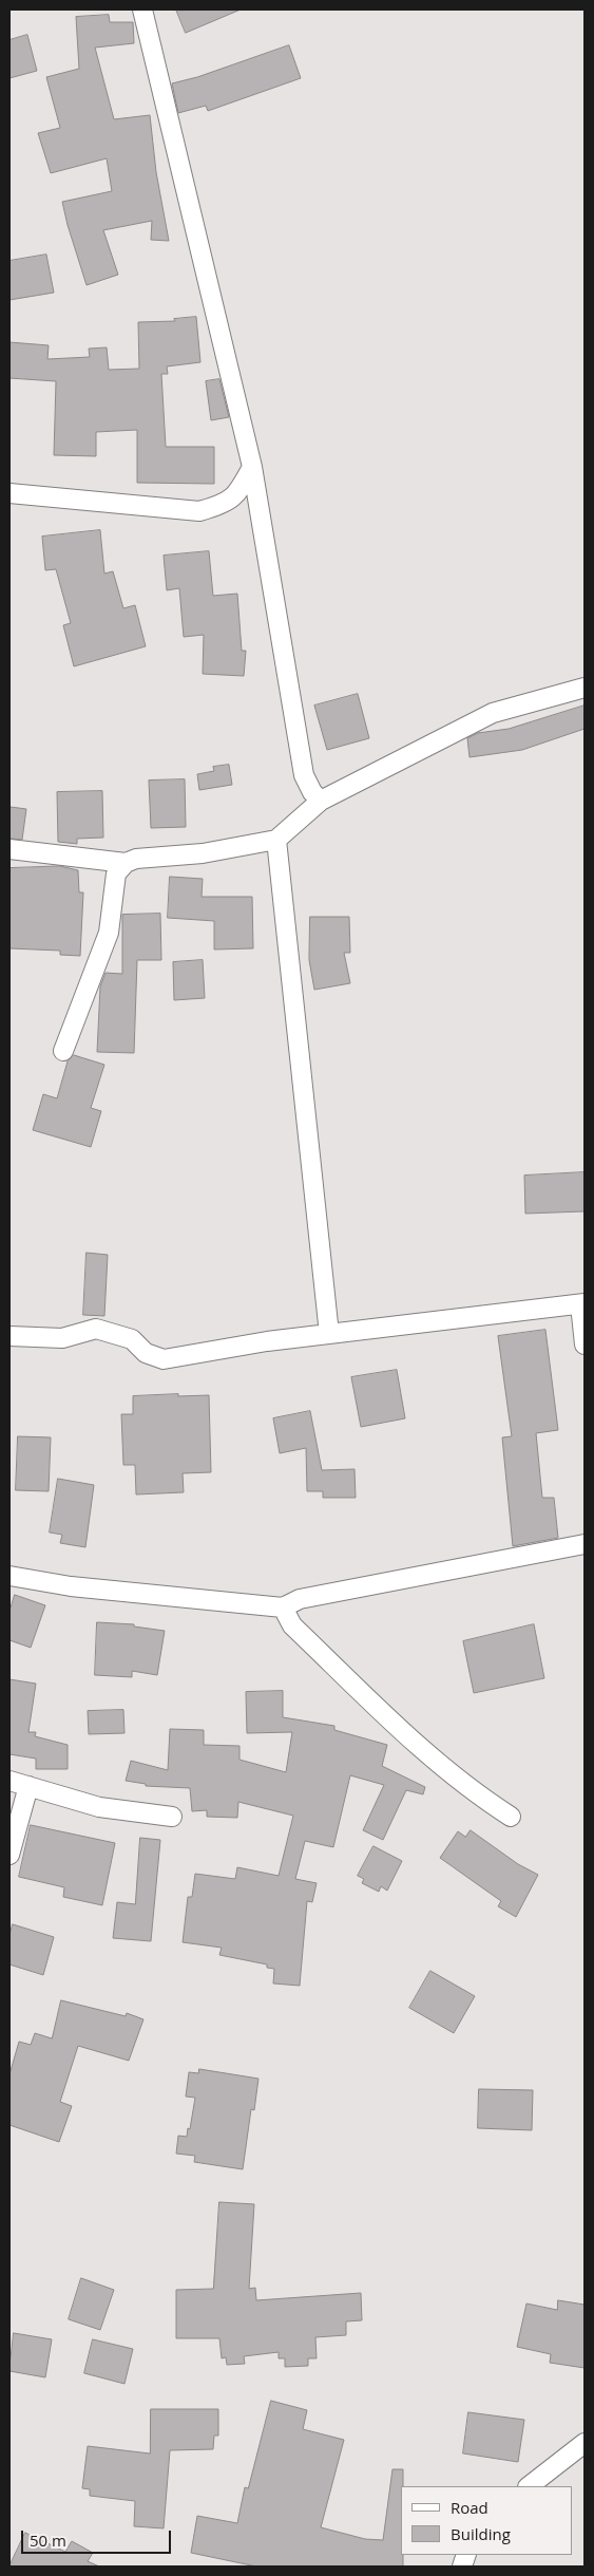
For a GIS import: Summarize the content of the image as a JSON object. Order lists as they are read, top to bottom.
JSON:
{
  "legend": ["Road", "Building"],
  "scale_bar": "50 m"
}
